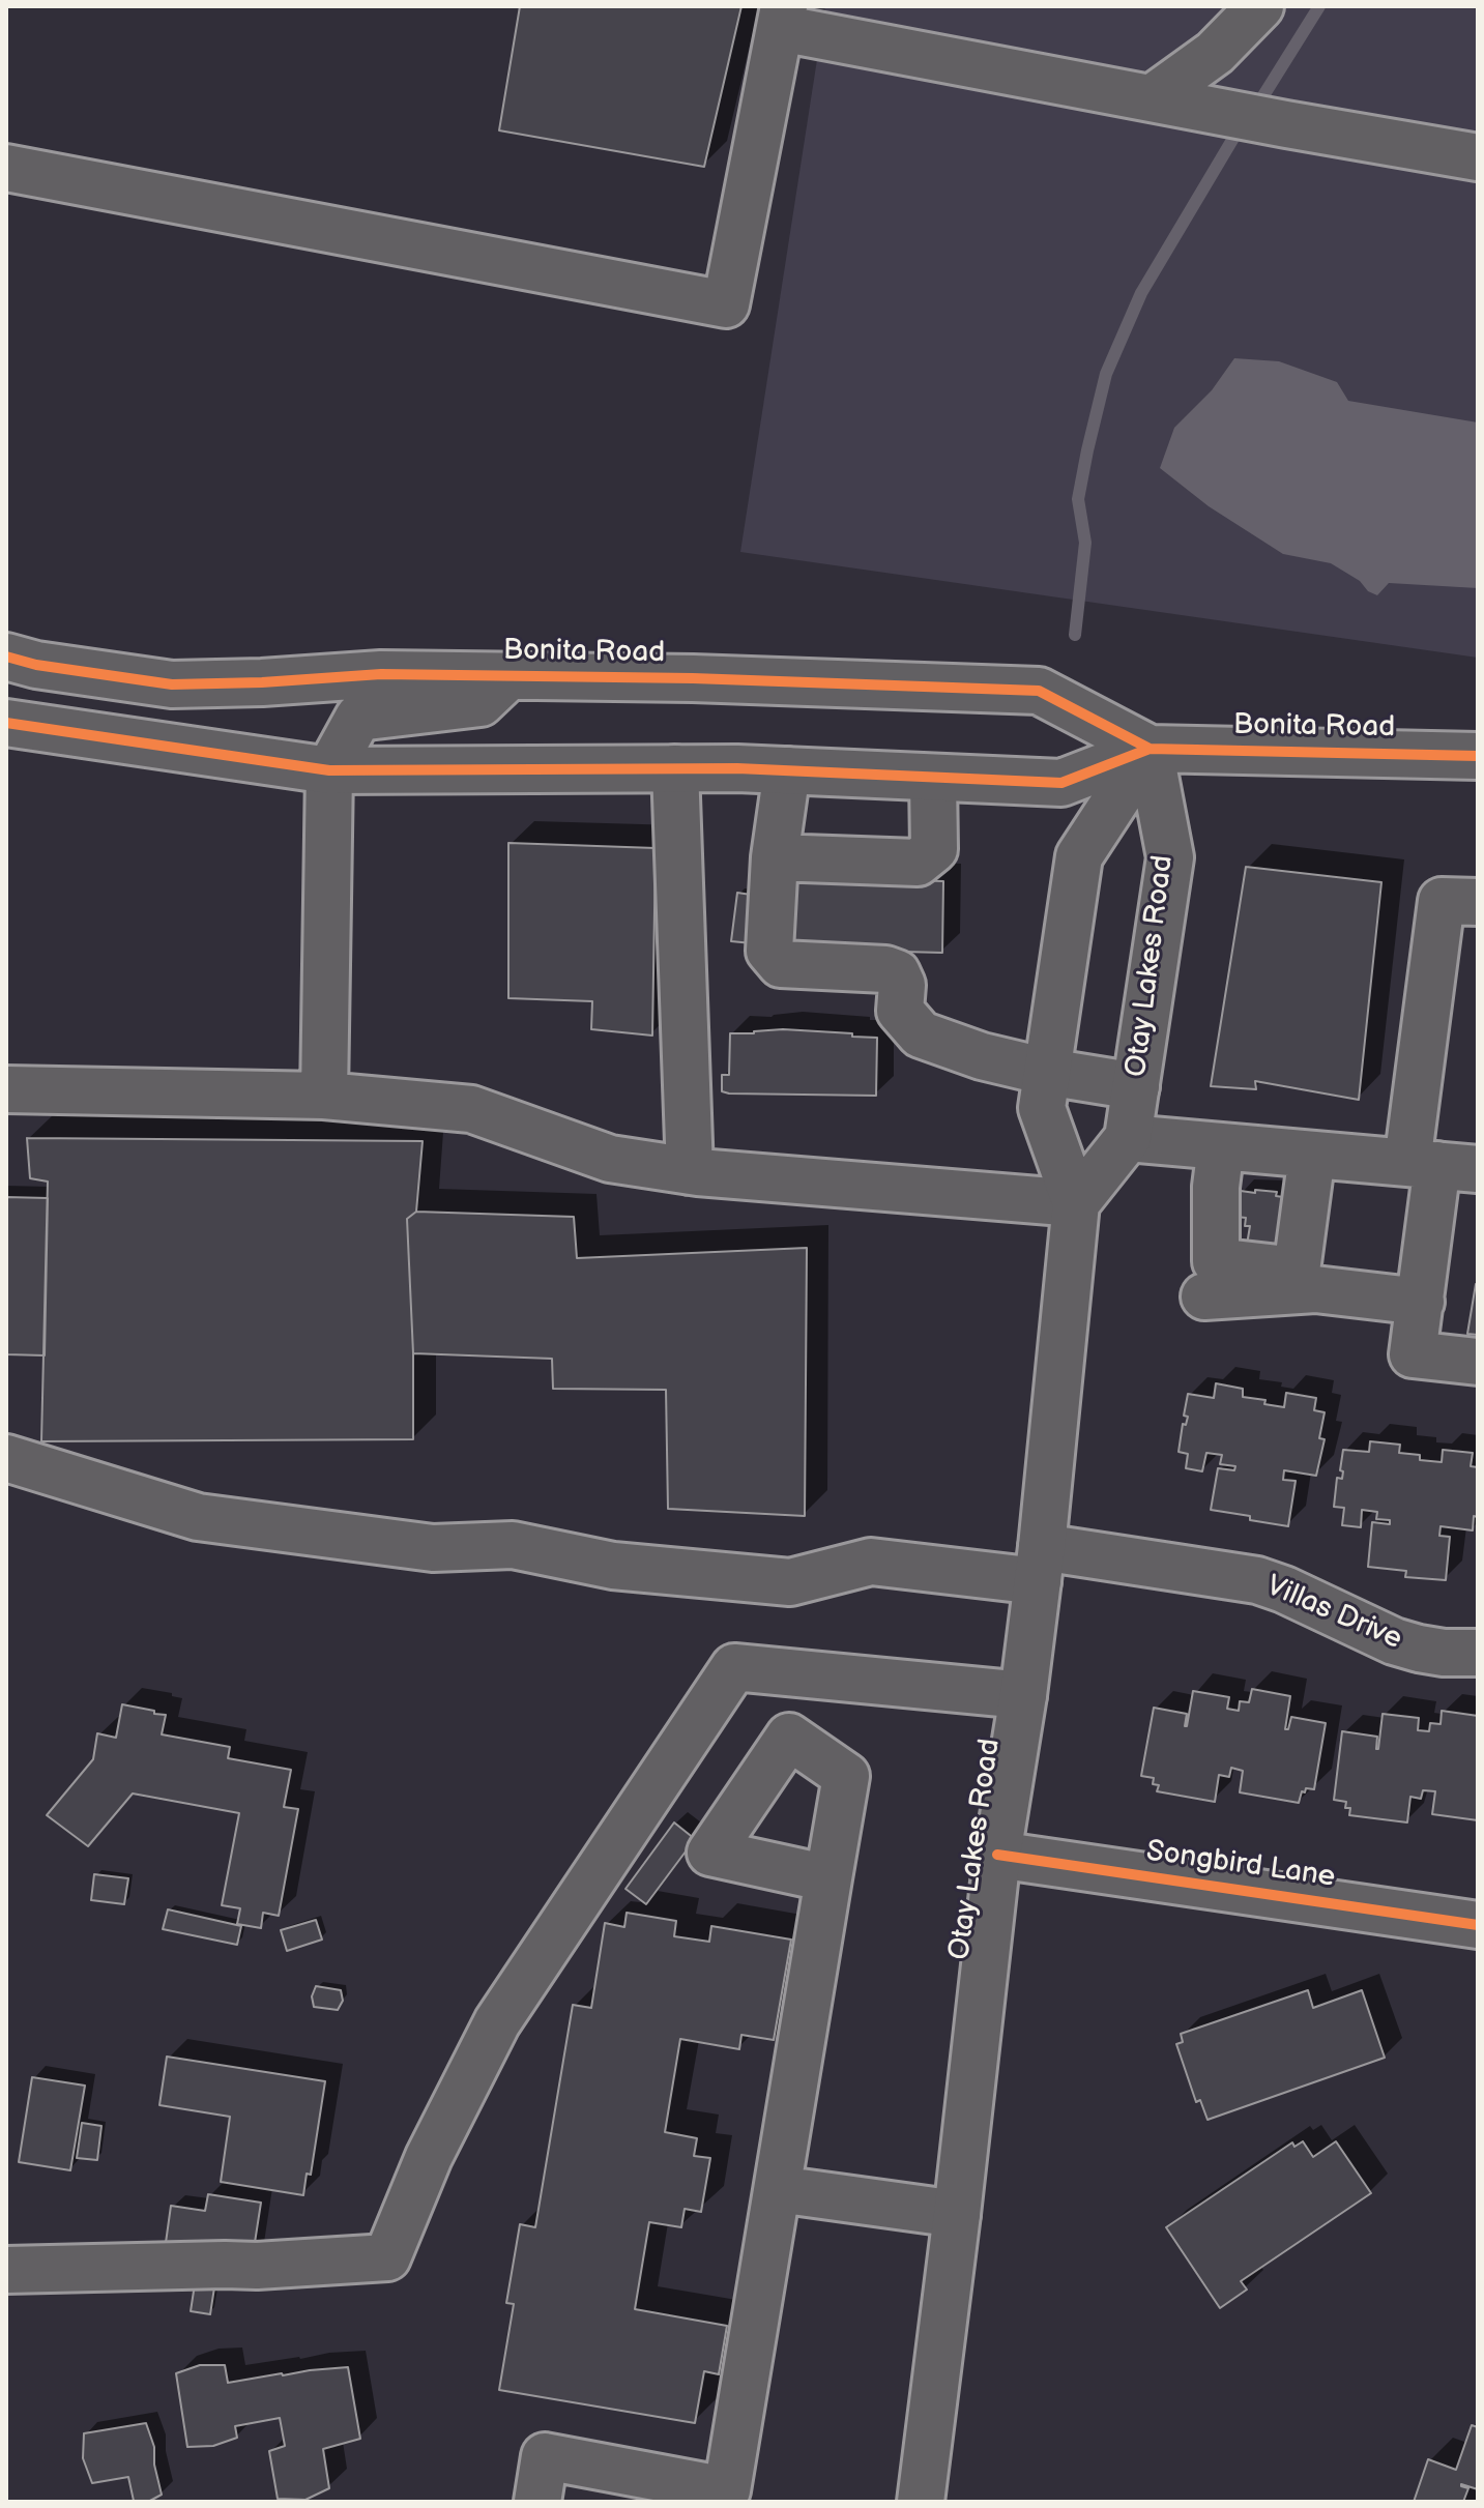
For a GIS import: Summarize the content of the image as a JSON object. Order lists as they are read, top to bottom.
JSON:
{
  "streets": {
    "main road": [
      "Bonita Road",
      "Otay Lakes Road",
      "Villas Drive",
      "Songbird Lane"
    ]
  },
  "crossings": [
    ["Bonita Road", "Otay Lakes Road"],
    ["Otay Lakes Road", "Villas Drive"],
    ["Otay Lakes Road", "Songbird Lane"]
  ]
}
